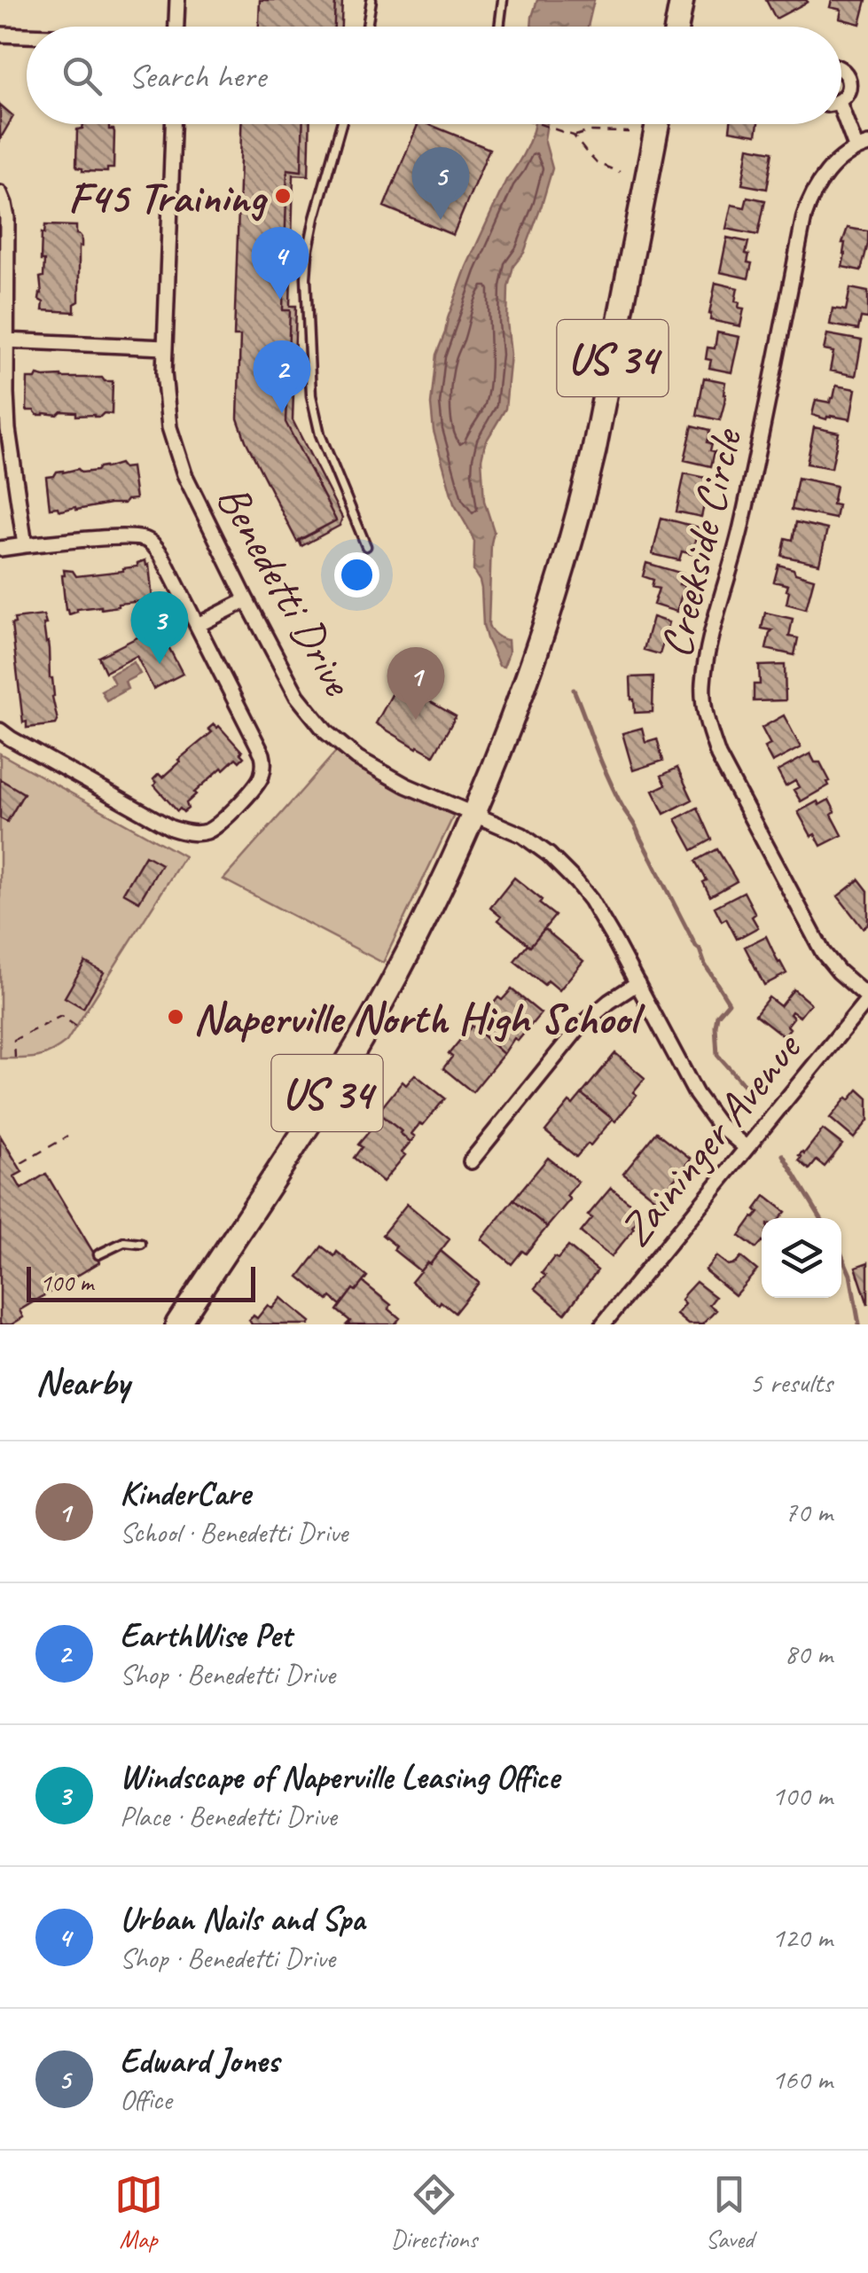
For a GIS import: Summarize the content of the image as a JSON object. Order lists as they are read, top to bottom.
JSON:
{
  "streets": {
    "main road": ["US 34"],
    "street": ["Creekside Circle", "Benedetti Drive", "Zaininger Avenue"]
  },
  "crossings": [
    ["US 34", "Benedetti Drive"],
    ["Creekside Circle", "Zaininger Avenue"],
    ["Benedetti Drive", "Zaininger Avenue"]
  ],
  "places": ["F45 Training", "Naperville North High School"],
  "scale_bar": "100 m",
  "page": {
    "search": "Search here",
    "pins": [
      "5",
      "4",
      "2",
      "3",
      "1"
    ],
    "scale": "100 m",
    "heading": ["Nearby", "5 results"],
    "list": [
      {
        "mark": "1",
        "name": "KinderCare",
        "note": "School · Benedetti Drive",
        "value": "70 m"
      },
      {
        "mark": "2",
        "name": "EarthWise Pet",
        "note": "Shop · Benedetti Drive",
        "value": "80 m"
      },
      {
        "mark": "3",
        "name": "Windscape of Naperville Leasing Office",
        "note": "Place · Benedetti Drive",
        "value": "100 m"
      },
      {
        "mark": "4",
        "name": "Urban Nails and Spa",
        "note": "Shop · Benedetti Drive",
        "value": "120 m"
      },
      {
        "mark": "5",
        "name": "Edward Jones",
        "note": "Office",
        "value": "160 m"
      }
    ],
    "nav": ["Map", "Directions", "Saved"]
  }
}
